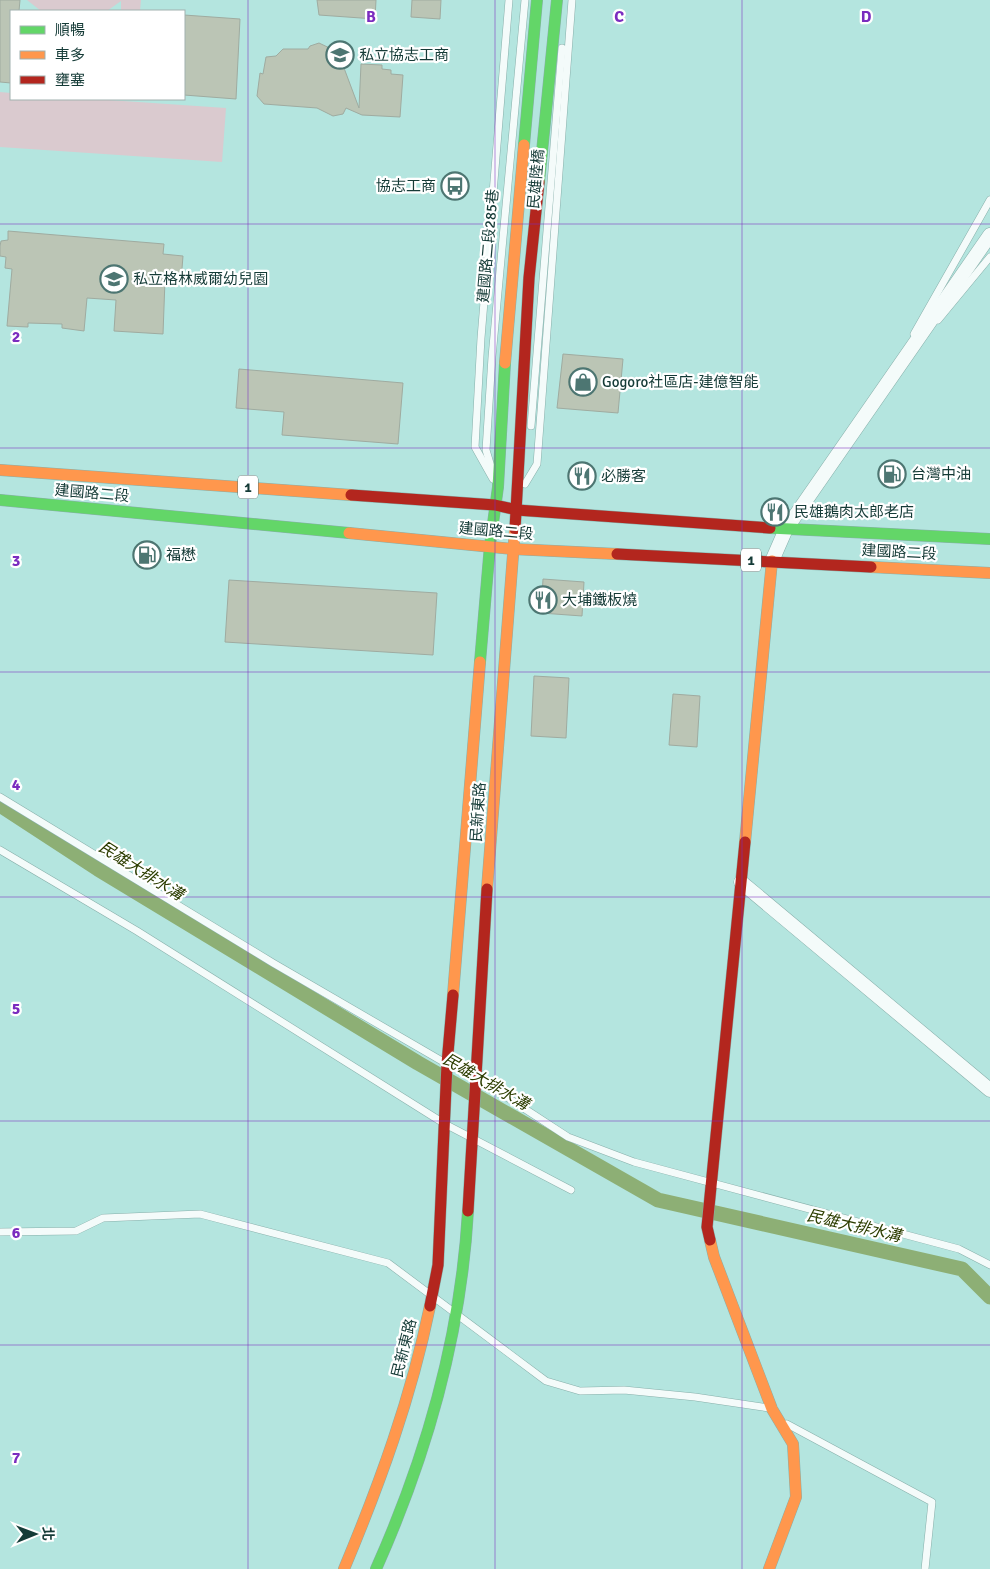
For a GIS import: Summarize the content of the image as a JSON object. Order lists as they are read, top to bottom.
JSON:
{
  "streets": {
    "main road": [
      "民雄陸橋",
      "1",
      "建國路二段",
      "民新東路"
    ],
    "lane": ["建國路二段285巷"]
  },
  "crossings": [
    ["民雄陸橋", "建國路二段285巷"],
    ["民雄陸橋", "民新東路"],
    ["建國路二段285巷", "民新東路"],
    ["建國路二段", "民新東路"]
  ],
  "water": ["民雄大排水溝"],
  "places": {
    "school or university": ["私立協志工商", "私立格林威爾幼兒園"],
    "bus stop": ["協志工商"],
    "shop": ["Gogoro社區店-建億智能"],
    "fuel station": ["台灣中油", "福懋"],
    "restaurant": ["必勝客", "民雄鵝肉太郎老店", "大埔鐵板燒"]
  },
  "legend": ["順暢", "車多", "壅塞"],
  "north": "right",
  "grid": {
    "columns": ["B", "C", "D"],
    "rows": [
      "2",
      "3",
      "4",
      "5",
      "6",
      "7"
    ]
  }
}
